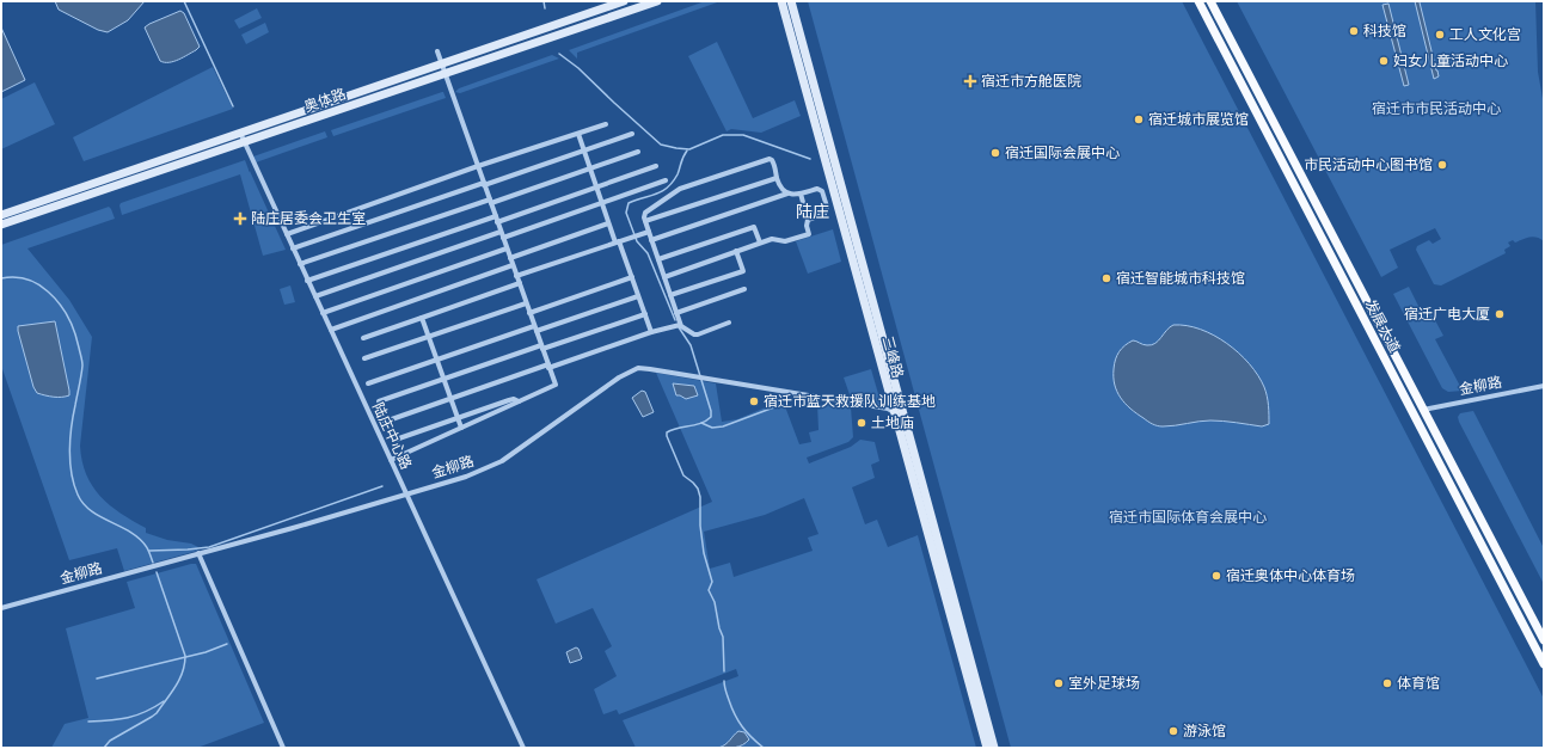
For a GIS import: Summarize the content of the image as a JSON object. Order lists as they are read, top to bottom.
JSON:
{
  "streets": {
    "main road": ["奥体路", "发展大道", "三峰路"],
    "street": ["金柳路", "陆庄中心路"]
  },
  "crossings": [
    ["奥体路", "陆庄中心路"],
    ["发展大道", "金柳路"],
    ["三峰路", "金柳路"],
    ["金柳路", "陆庄中心路"]
  ],
  "districts": ["陆庄"],
  "parks": ["宿迁市市民活动中心", "宿迁市国际体育会展中心"],
  "places": {
    "other": [
      "科技馆",
      "工人文化宫",
      "妇女儿童活动中心",
      "宿迁城市展览馆",
      "宿迁国际会展中心",
      "市民活动中心图书馆",
      "宿迁智能城市科技馆",
      "宿迁广电大厦",
      "宿迁市蓝天救援队训练基地",
      "土地庙",
      "宿迁奥体中心体育场",
      "室外足球场",
      "体育馆",
      "游泳馆"
    ],
    "health": ["宿迁市方舱医院", "陆庄居委会卫生室"]
  }
}
